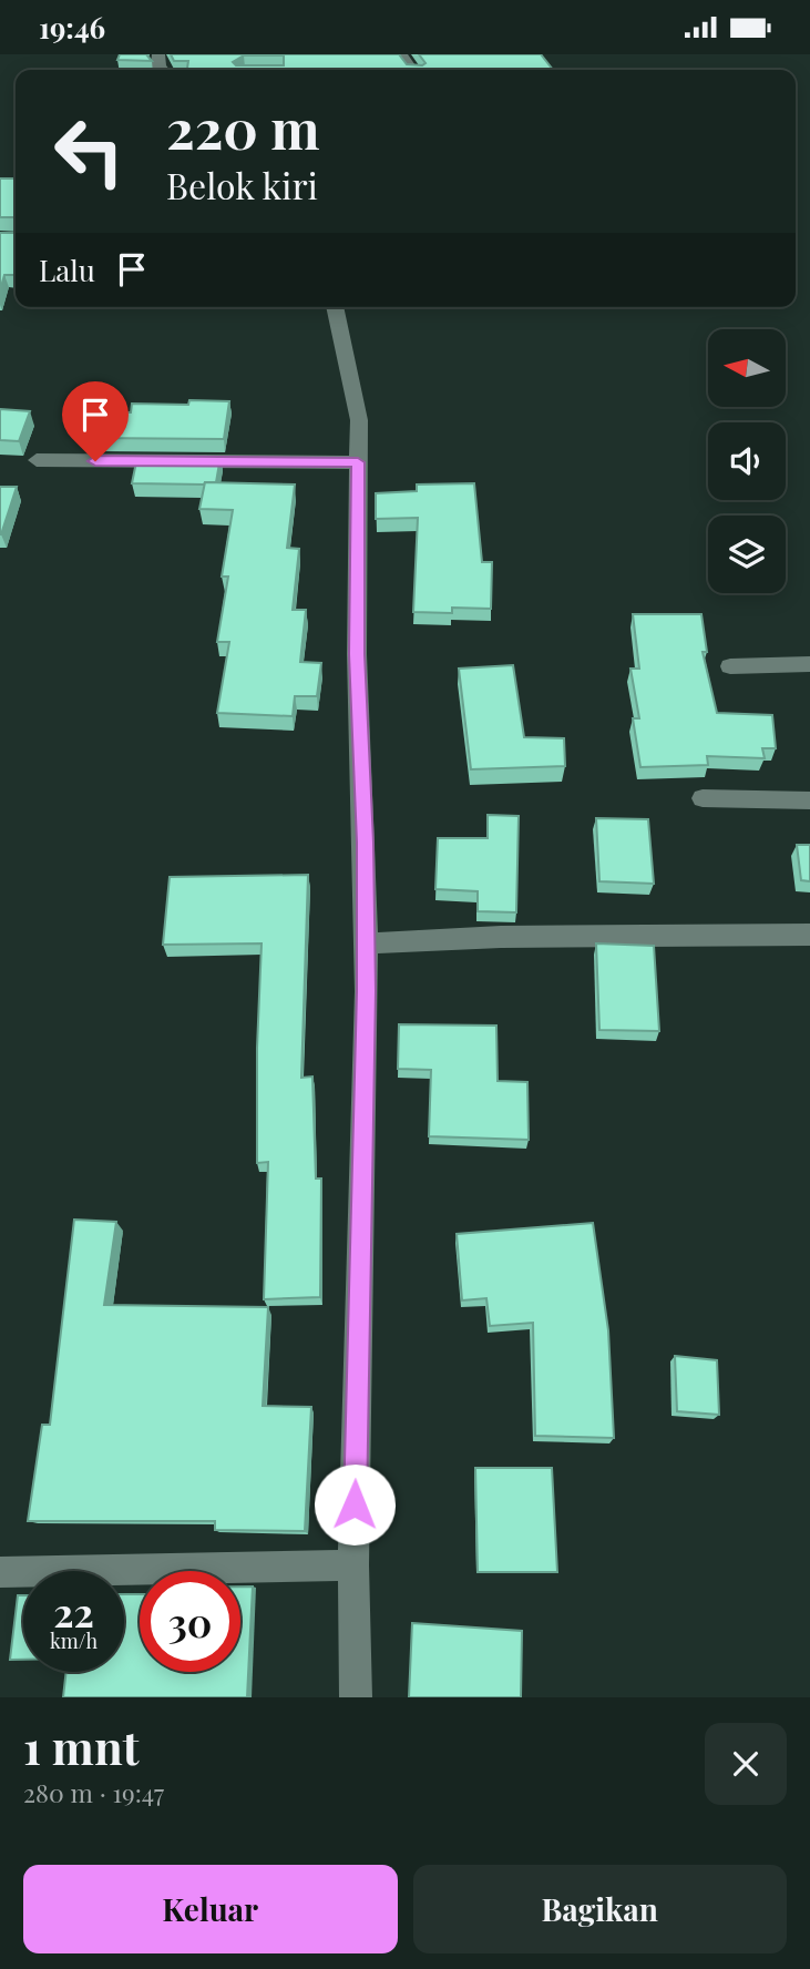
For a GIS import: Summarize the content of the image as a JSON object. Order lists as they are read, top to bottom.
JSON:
{
  "north": "left",
  "page": {
    "status": "19:46",
    "turn": ["220 m", "Belok kiri"],
    "then": "Lalu",
    "speed": "22 km/h",
    "limit": "30",
    "heading": ["1 mnt", "280 m · 19:47"],
    "buttons": ["Keluar", "Bagikan"]
  }
}
